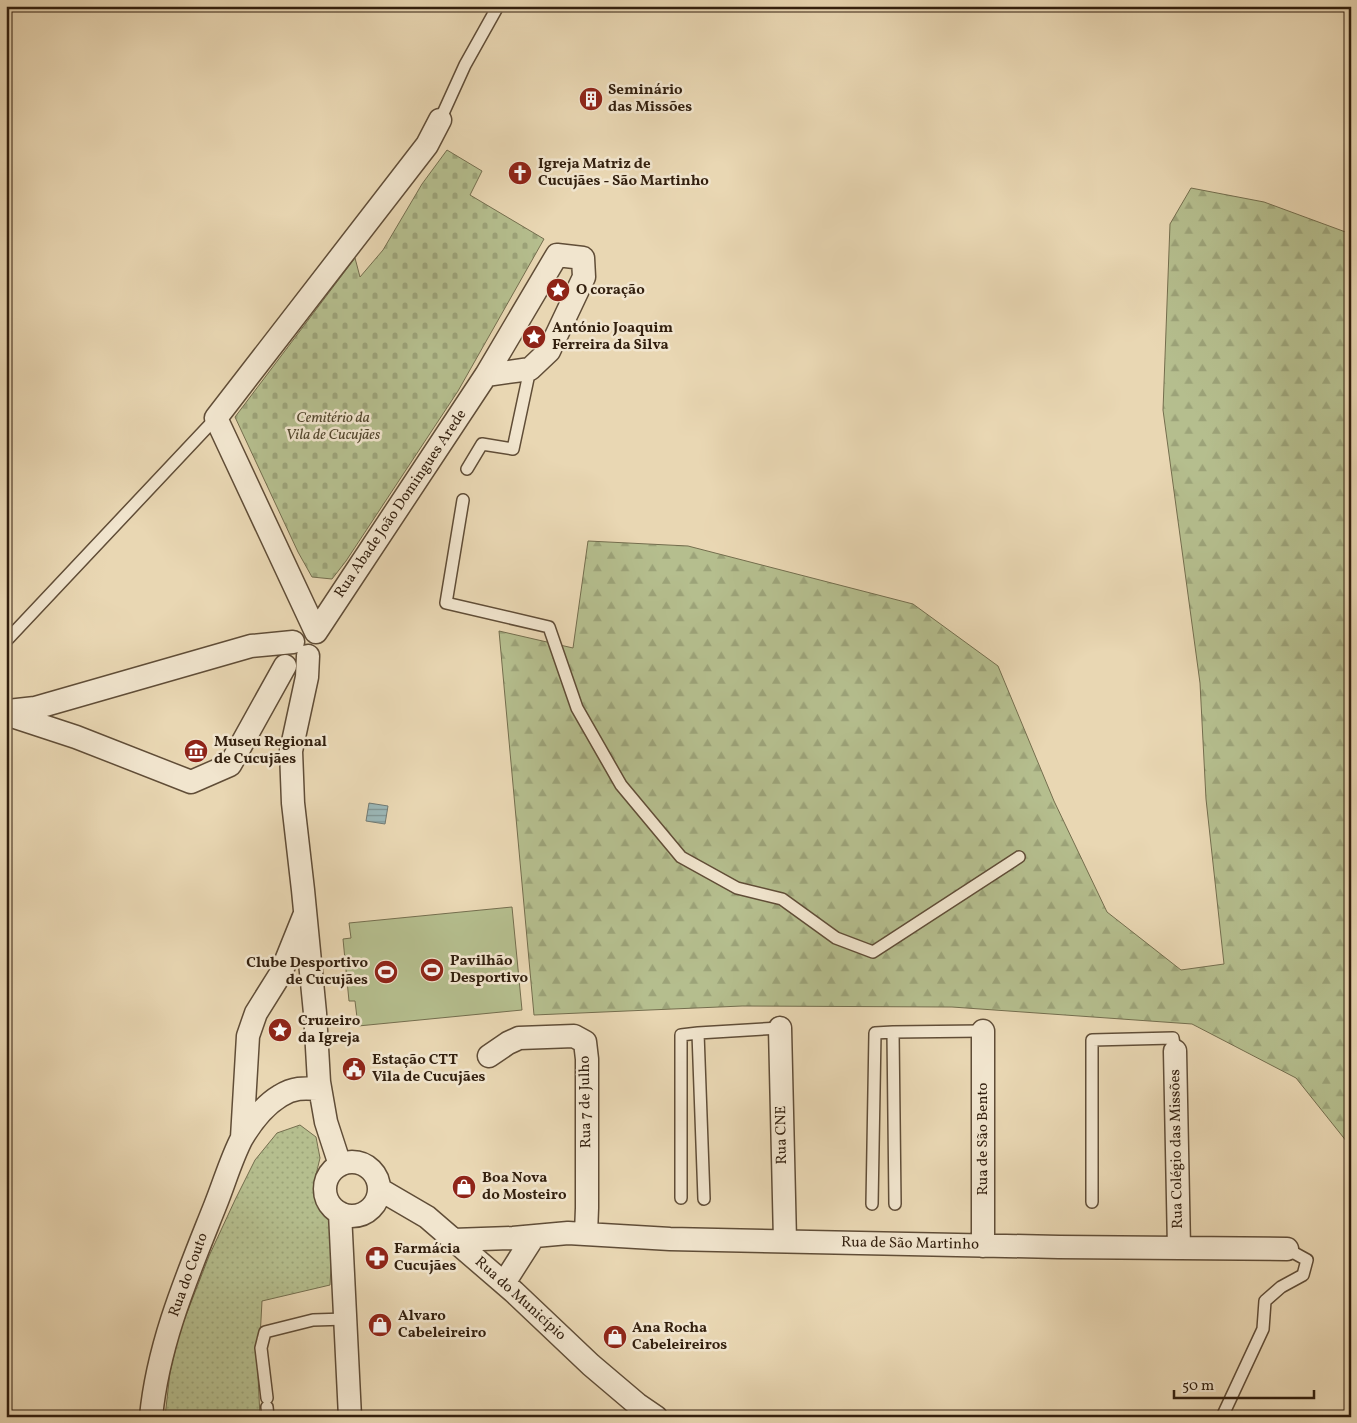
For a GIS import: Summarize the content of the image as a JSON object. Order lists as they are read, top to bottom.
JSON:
{
  "streets": {
    "street": [
      "Rua Abade João Domingues Arede",
      "Rua 7 de Julho",
      "Rua CNE",
      "Rua de São Bento",
      "Rua Colégio das Missões",
      "Rua de São Martinho",
      "Rua do Couto",
      "Rua do Município"
    ]
  },
  "crossings": [
    ["Rua 7 de Julho", "Rua de São Martinho"],
    ["Rua CNE", "Rua de São Martinho"],
    ["Rua de São Bento", "Rua de São Martinho"],
    ["Rua Colégio das Missões", "Rua de São Martinho"],
    ["Rua de São Martinho", "Rua do Município"]
  ],
  "parks": ["Cemitério da Vila de Cucujães"],
  "places": {
    "building": ["Seminário das Missões"],
    "church": ["Igreja Matriz de Cucujães - São Martinho"],
    "place": ["O coração", "António Joaquim Ferreira da Silva", "Cruzeiro da Igreja"],
    "museum": ["Museu Regional de Cucujães"],
    "sports": ["Pavilhão Desportivo", "Clube Desportivo de Cucujães"],
    "public building": ["Estação CTT Vila de Cucujães"],
    "shop": ["Boa Nova do Mosteiro", "Alvaro Cabeleireiro", "Ana Rocha Cabeleireiros"],
    "pharmacy": ["Farmácia Cucujães"]
  },
  "scale_bar": "50 m"
}
